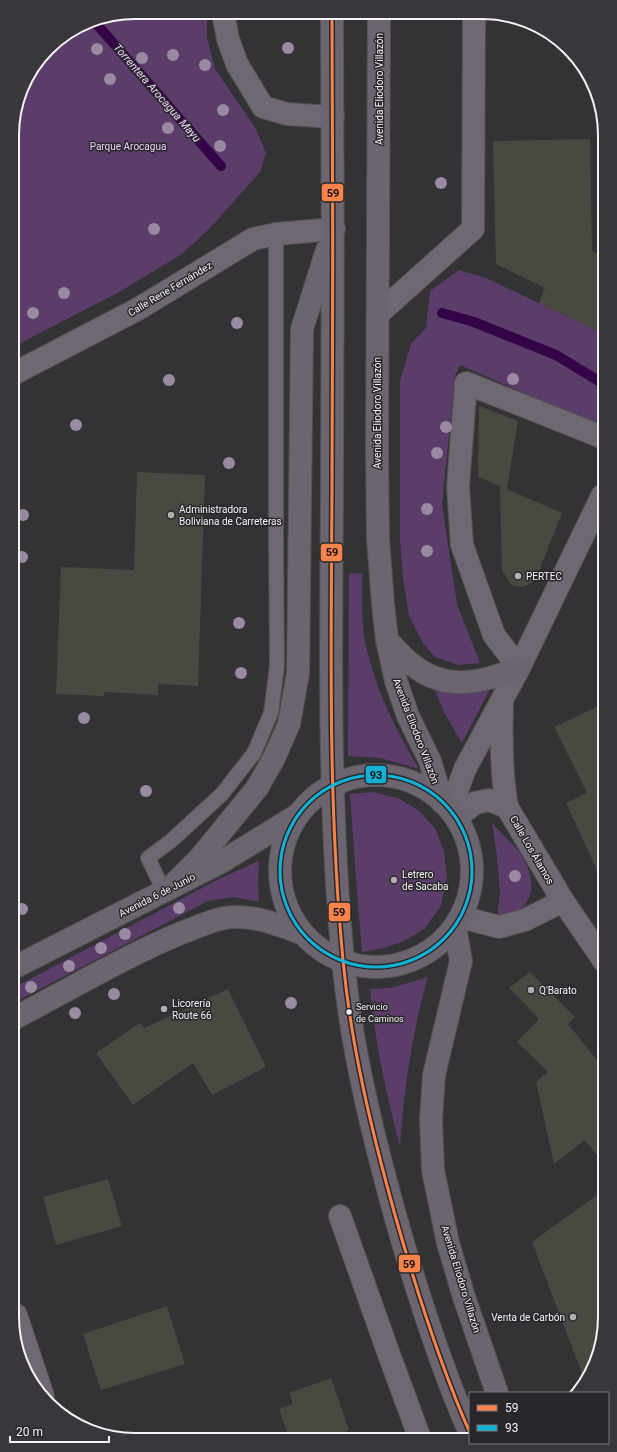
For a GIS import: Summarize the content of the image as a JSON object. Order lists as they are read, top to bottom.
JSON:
{
  "streets": {
    "highway": ["Avenida Eliodoro Villazón", "Avenida 6 de Junio"],
    "street": ["Calle Rene Fernández", "Calle Los Álamos"]
  },
  "crossings": [
    ["Avenida Eliodoro Villazón", "Calle Los Álamos"]
  ],
  "water": ["Torrentera Arocagua Mayu"],
  "parks": ["Parque Arocagua"],
  "places": [
    "Administradora Boliviana de Carreteras",
    "PERTEC",
    "Letrero de Sacaba",
    "Q'Barato",
    "Licorería Route 66",
    "Servicio de Caminos",
    "Venta de Carbón"
  ],
  "lines": ["transit line 59", "transit line 93"],
  "legend": ["59", "93"],
  "scale_bar": "20 m"
}
